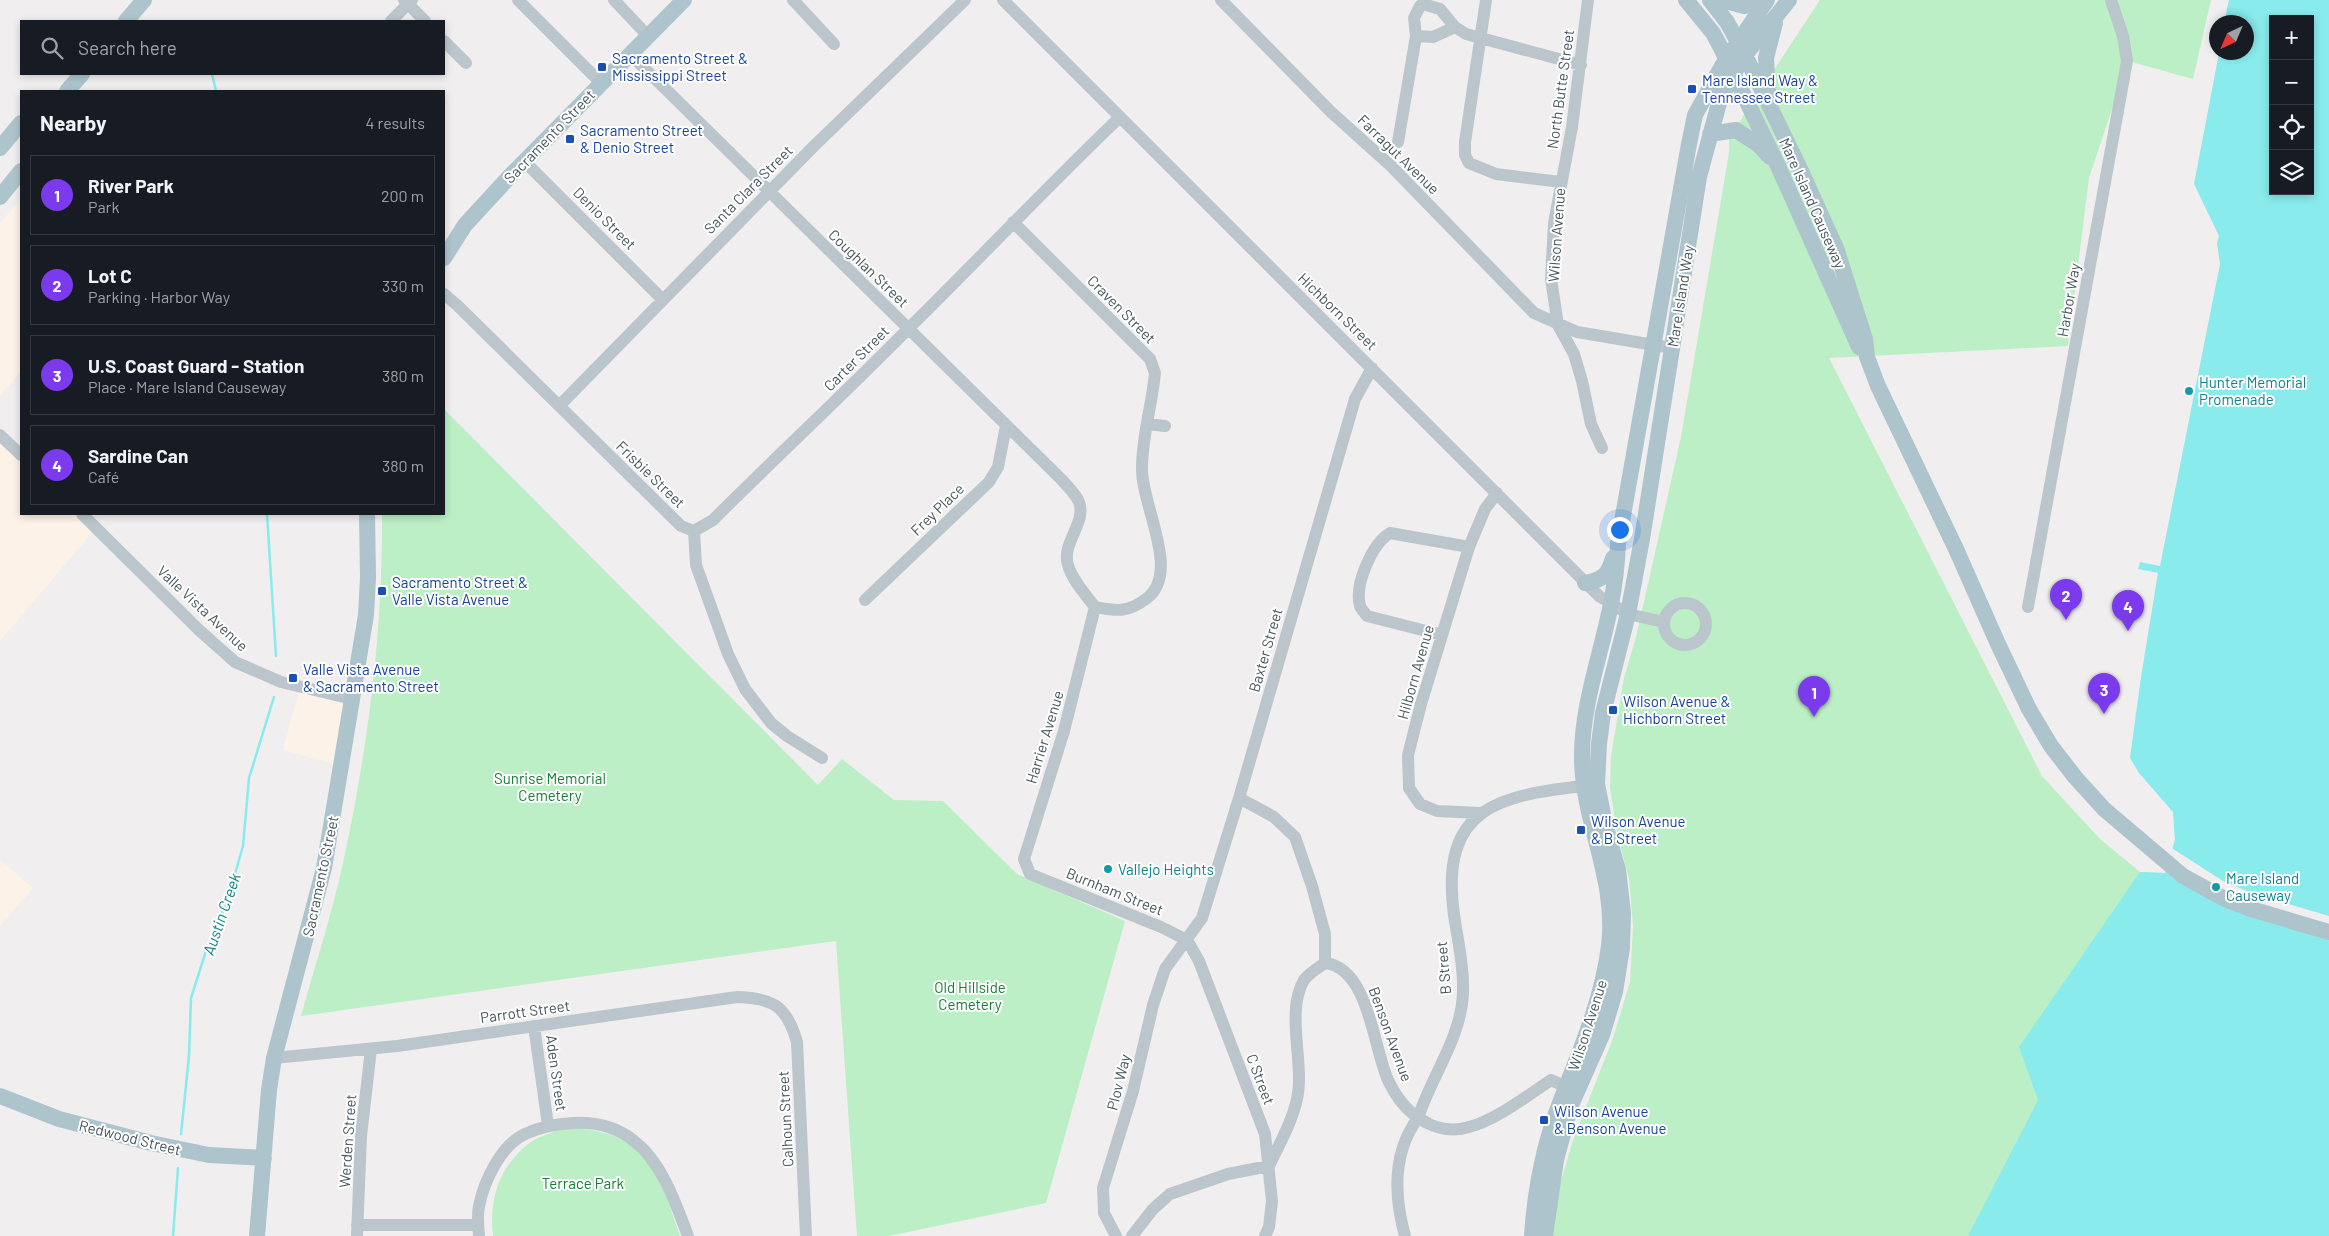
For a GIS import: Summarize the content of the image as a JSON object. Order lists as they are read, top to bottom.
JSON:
{
  "streets": {
    "main road": [
      "Sacramento Street",
      "Mare Island Causeway",
      "Wilson Avenue",
      "Mare Island Way",
      "Redwood Street"
    ],
    "street": [
      "North Butte Street",
      "Farragut Avenue",
      "Santa Clara Street",
      "Denio Street",
      "Coughlan Street",
      "Harbor Way",
      "Craven Street",
      "Hichborn Street",
      "Carter Street",
      "Frisbie Street",
      "Frey Place",
      "Valle Vista Avenue",
      "Baxter Street",
      "Hilborn Avenue",
      "Harrier Avenue",
      "Burnham Street",
      "B Street",
      "Parrott Street",
      "Benson Avenue",
      "Aden Street",
      "C Street",
      "Plov Way",
      "Calhoun Street",
      "Werden Street"
    ]
  },
  "crossings": [
    ["North Butte Street", "Wilson Avenue"],
    ["Sacramento Street", "Denio Street"],
    ["Sacramento Street", "Coughlan Street"],
    ["Sacramento Street", "Valle Vista Avenue"],
    ["Sacramento Street", "Parrott Street"],
    ["Sacramento Street", "Redwood Street"],
    ["Farragut Avenue", "Wilson Avenue"],
    ["Farragut Avenue", "Mare Island Way"],
    ["Santa Clara Street", "Denio Street"],
    ["Santa Clara Street", "Coughlan Street"],
    ["Santa Clara Street", "Frisbie Street"],
    ["Mare Island Causeway", "Mare Island Way"],
    ["Wilson Avenue", "Mare Island Way"],
    ["Wilson Avenue", "Hichborn Street"],
    ["Wilson Avenue", "B Street"],
    ["Wilson Avenue", "Benson Avenue"],
    ["Coughlan Street", "Craven Street"],
    ["Coughlan Street", "Carter Street"],
    ["Coughlan Street", "Frey Place"],
    ["Coughlan Street", "Harrier Avenue"],
    ["Mare Island Way", "Hichborn Street"],
    ["Craven Street", "Carter Street"],
    ["Craven Street", "Harrier Avenue"],
    ["Hichborn Street", "Carter Street"],
    ["Hichborn Street", "Baxter Street"],
    ["Hichborn Street", "Hilborn Avenue"],
    ["Carter Street", "Frisbie Street"],
    ["Baxter Street", "Burnham Street"],
    ["Baxter Street", "C Street"],
    ["Baxter Street", "Plov Way"],
    ["Hilborn Avenue", "B Street"],
    ["Harrier Avenue", "Burnham Street"],
    ["Burnham Street", "C Street"],
    ["Burnham Street", "Plov Way"],
    ["B Street", "Benson Avenue"],
    ["Parrott Street", "Aden Street"],
    ["Parrott Street", "Calhoun Street"],
    ["Parrott Street", "Werden Street"],
    ["C Street", "Plov Way"]
  ],
  "water": ["Austin Creek"],
  "parks": ["Sunrise Memorial Cemetery", "Old Hillside Cemetery", "Terrace Park"],
  "places": {
    "transit": [
      "Sacramento Street & Mississippi Street",
      "Mare Island Way & Tennessee Street",
      "Sacramento Street & Denio Street",
      "Sacramento Street & Valle Vista Avenue",
      "Valle Vista Avenue & Sacramento Street",
      "Wilson Avenue & Hichborn Street",
      "Wilson Avenue & B Street",
      "Wilson Avenue & Benson Avenue"
    ],
    "other": ["Hunter Memorial Promenade", "Vallejo Heights", "Mare Island Causeway"]
  },
  "north": "bottom left",
  "page": {
    "map_buttons": ["+", "−"],
    "search": "Search here",
    "heading": ["Nearby", "4 results"],
    "list": [
      {
        "mark": "1",
        "name": "River Park",
        "note": "Park",
        "value": "200 m"
      },
      {
        "mark": "2",
        "name": "Lot C",
        "note": "Parking · Harbor Way",
        "value": "330 m"
      },
      {
        "mark": "3",
        "name": "U.S. Coast Guard - Station",
        "note": "Place · Mare Island Causeway",
        "value": "380 m"
      },
      {
        "mark": "4",
        "name": "Sardine Can",
        "note": "Café",
        "value": "380 m"
      }
    ],
    "pins": [
      "2",
      "4",
      "3",
      "1"
    ]
  }
}
